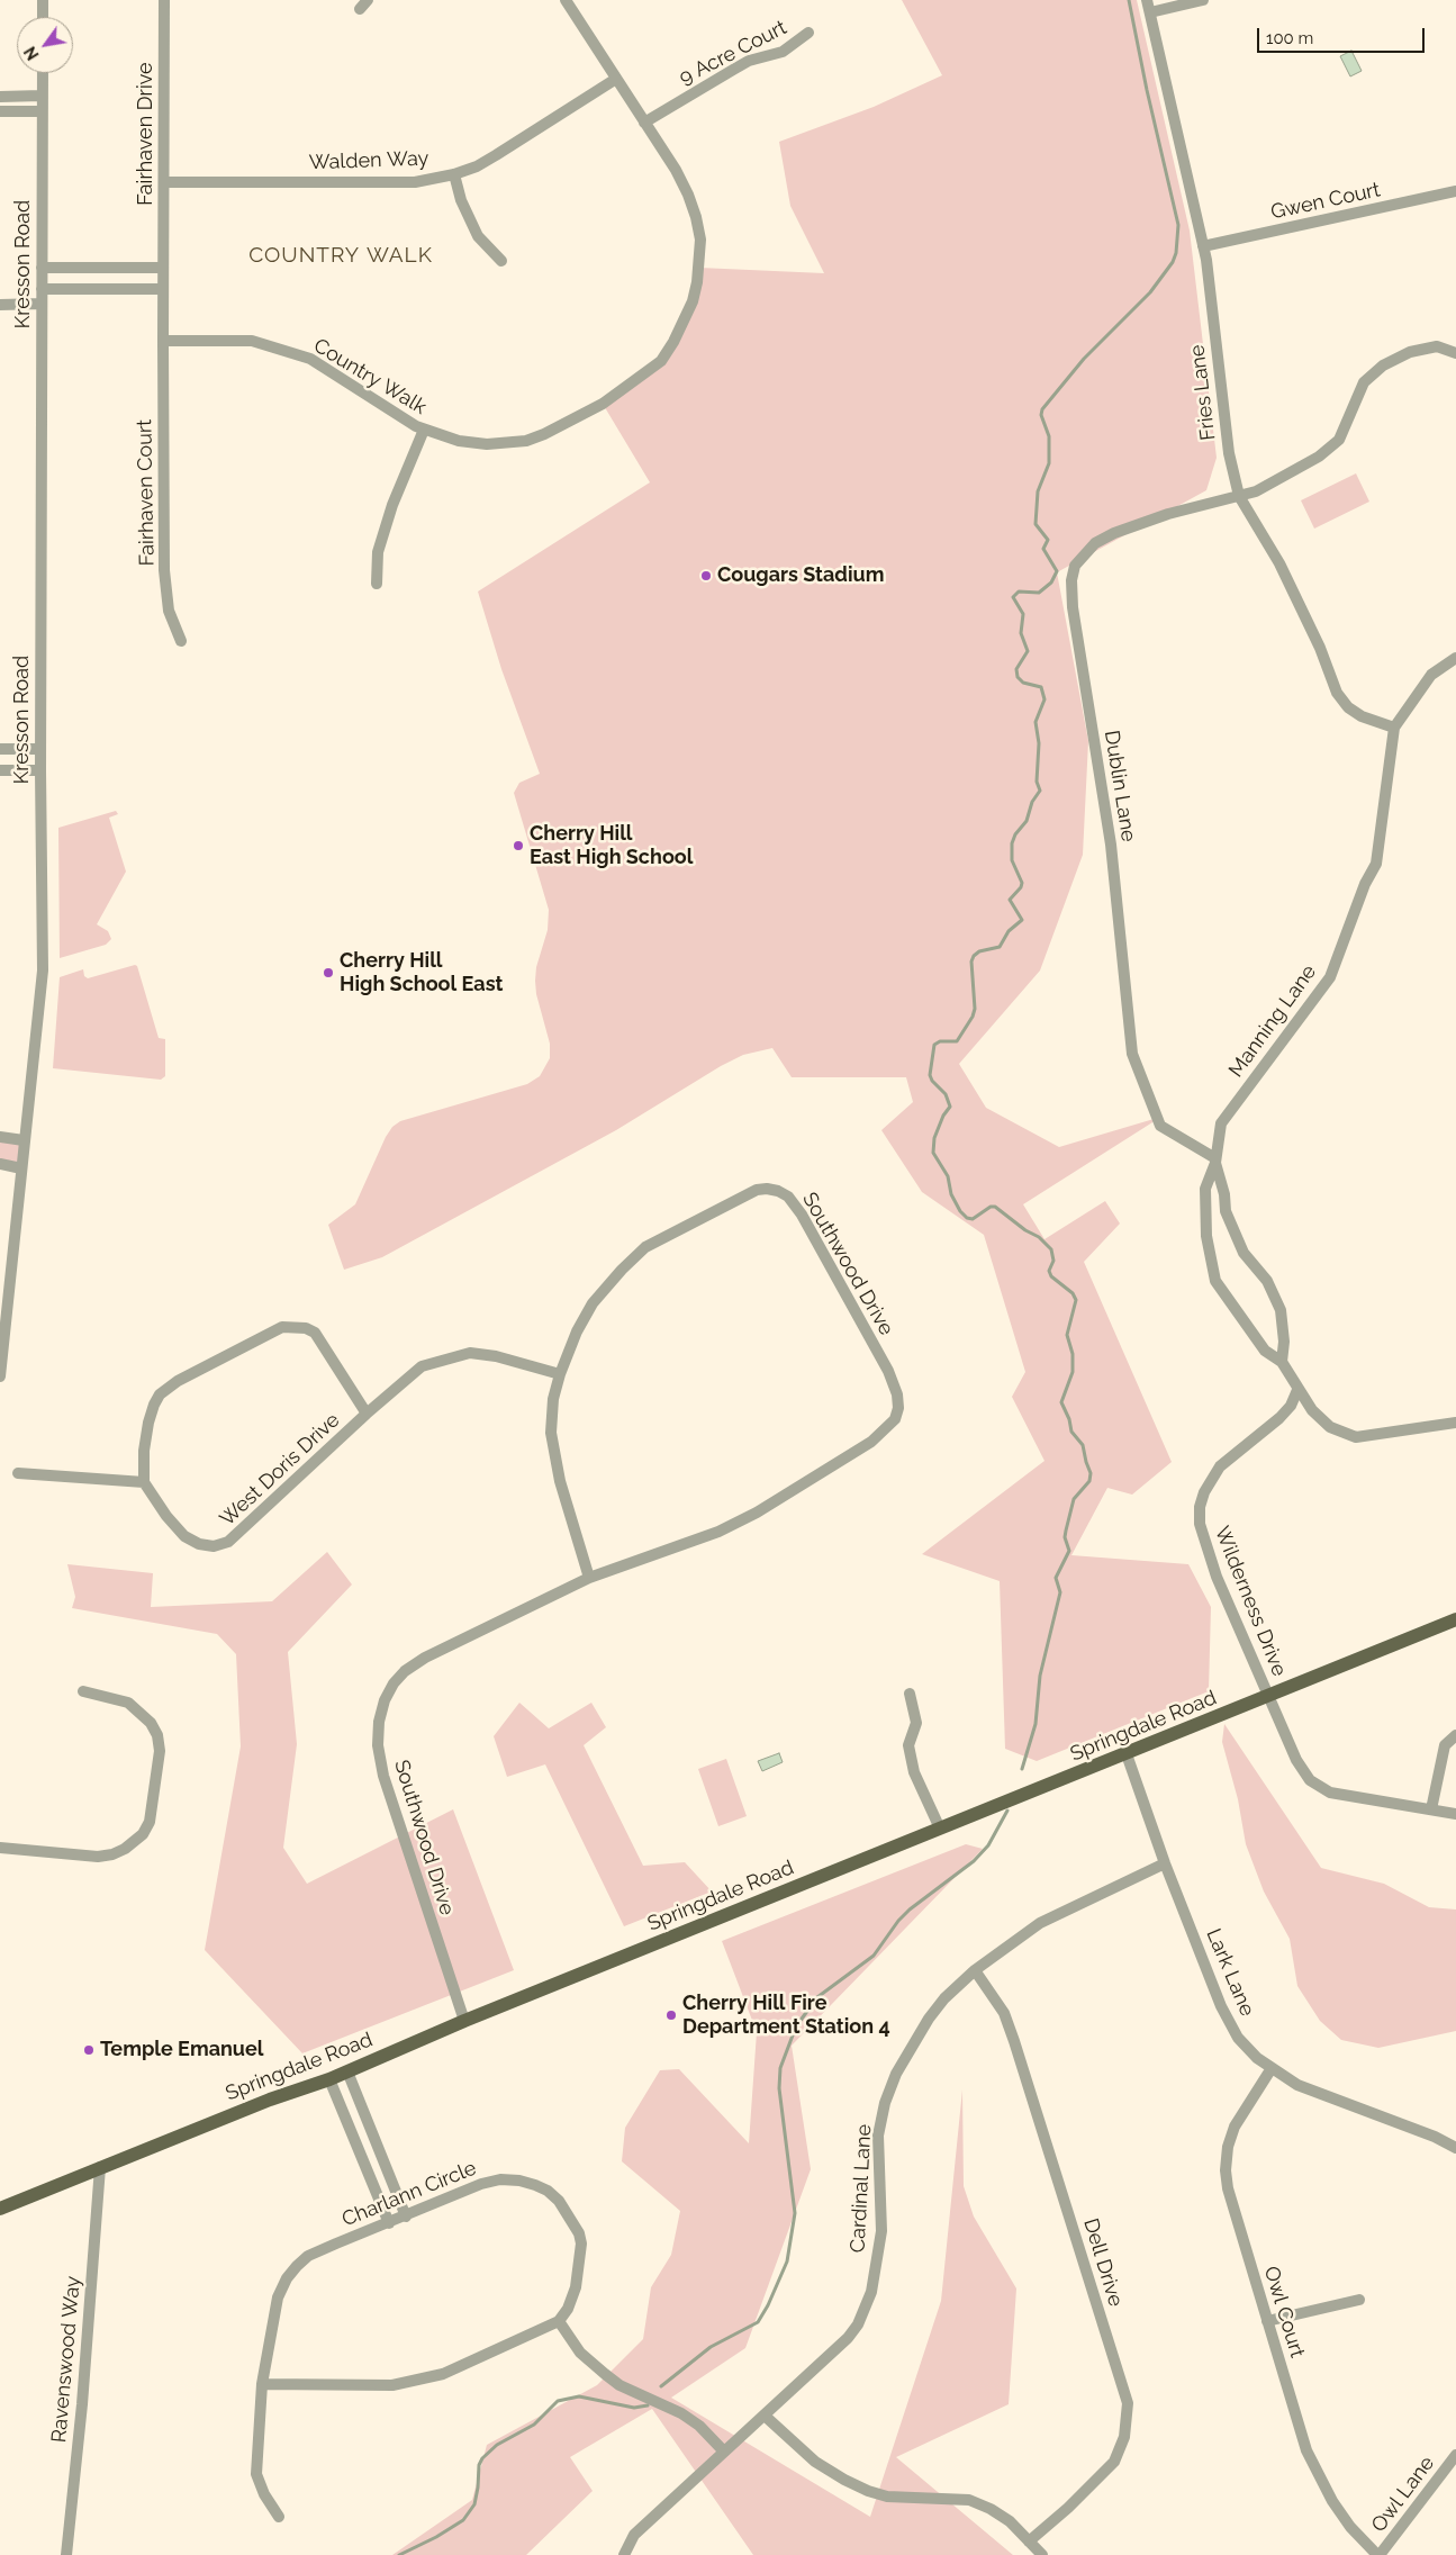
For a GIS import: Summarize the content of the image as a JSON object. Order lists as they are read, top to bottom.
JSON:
{
  "streets": {
    "main road": ["Springdale Road"],
    "street": [
      "9 Acre Court",
      "Fairhaven Drive",
      "Walden Way",
      "Gwen Court",
      "Kresson Road",
      "Country Walk",
      "Fries Lane",
      "Fairhaven Court",
      "Dublin Lane",
      "Manning Lane",
      "Southwood Drive",
      "West Doris Drive",
      "Wilderness Drive",
      "Lark Lane",
      "Cardinal Lane",
      "Charlann Circle",
      "Dell Drive",
      "Owl Court",
      "Ravenswood Way",
      "Owl Lane"
    ]
  },
  "crossings": [
    ["9 Acre Court", "Country Walk"],
    ["Fairhaven Drive", "Walden Way"],
    ["Walden Way", "Country Walk"],
    ["Gwen Court", "Fries Lane"],
    ["Country Walk", "Fairhaven Court"],
    ["Fries Lane", "Dublin Lane"],
    ["Fries Lane", "Manning Lane"],
    ["Dublin Lane", "Manning Lane"],
    ["Manning Lane", "Wilderness Drive"],
    ["Southwood Drive", "West Doris Drive"],
    ["Southwood Drive", "Springdale Road"],
    ["Wilderness Drive", "Springdale Road"],
    ["Springdale Road", "Lark Lane"],
    ["Springdale Road", "Ravenswood Way"],
    ["Lark Lane", "Cardinal Lane"],
    ["Lark Lane", "Owl Court"],
    ["Cardinal Lane", "Dell Drive"],
    ["Owl Court", "Owl Lane"]
  ],
  "districts": ["COUNTRY WALK"],
  "places": [
    "Cougars Stadium",
    "Cherry Hill East High School",
    "Cherry Hill High School East",
    "Cherry Hill Fire Department Station 4",
    "Temple Emanuel"
  ],
  "scale_bar": "100 m",
  "north": "bottom left"
}
